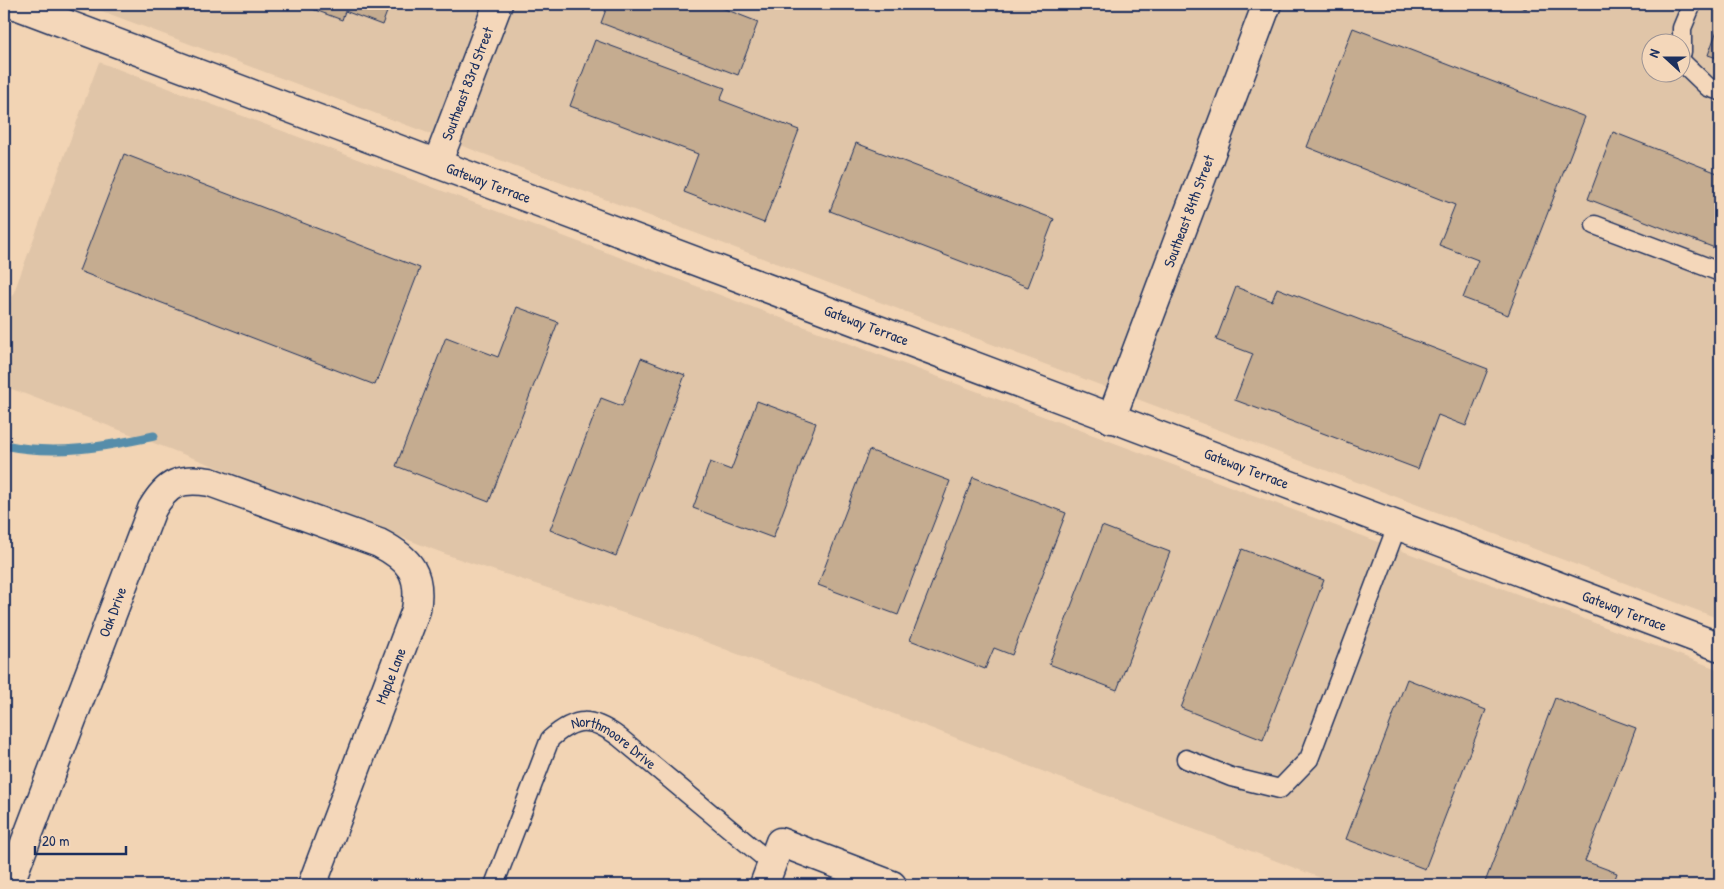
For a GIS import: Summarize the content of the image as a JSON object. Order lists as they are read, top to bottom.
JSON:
{
  "streets": {
    "street": [
      "Southeast 83rd Street",
      "Gateway Terrace",
      "Southeast 84th Street",
      "Oak Drive",
      "Maple Lane"
    ],
    "lane": ["Northmoore Drive"]
  },
  "crossings": [
    ["Southeast 83rd Street", "Gateway Terrace"],
    ["Gateway Terrace", "Southeast 84th Street"],
    ["Oak Drive", "Maple Lane"]
  ],
  "scale_bar": "20 m",
  "north": "left"
}
